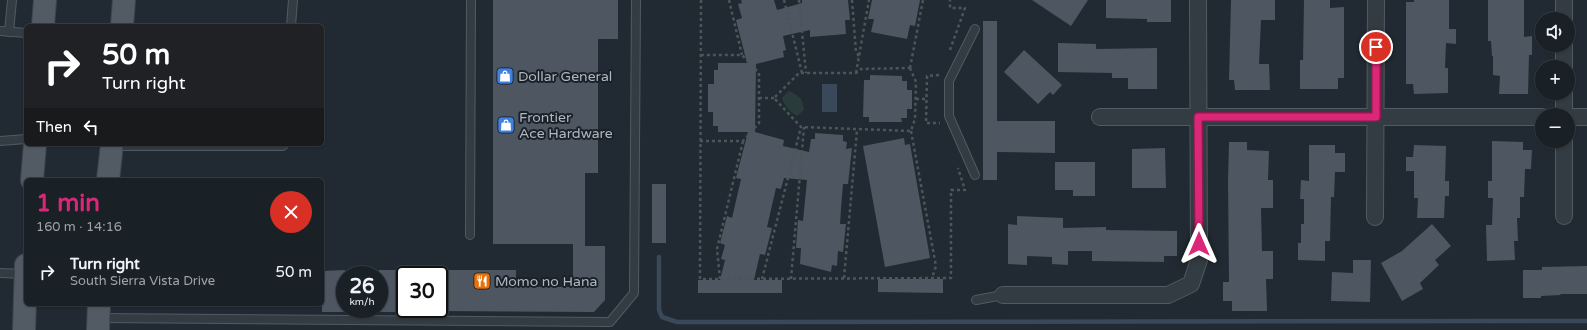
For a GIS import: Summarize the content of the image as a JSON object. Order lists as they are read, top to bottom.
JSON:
{
  "places": {
    "shop": ["Dollar General", "Frontier Ace Hardware"],
    "restaurant": ["Momo no Hana"]
  },
  "page": {
    "map_buttons": ["+", "−"],
    "turn": ["50 m", "Turn right"],
    "then": "Then",
    "heading": ["1 min", "160 m · 14:16"],
    "list": [
      {
        "name": "Turn right",
        "note": "South Sierra Vista Drive",
        "value": "50 m"
      }
    ],
    "speed": "26 km/h",
    "limit": "30"
  }
}
